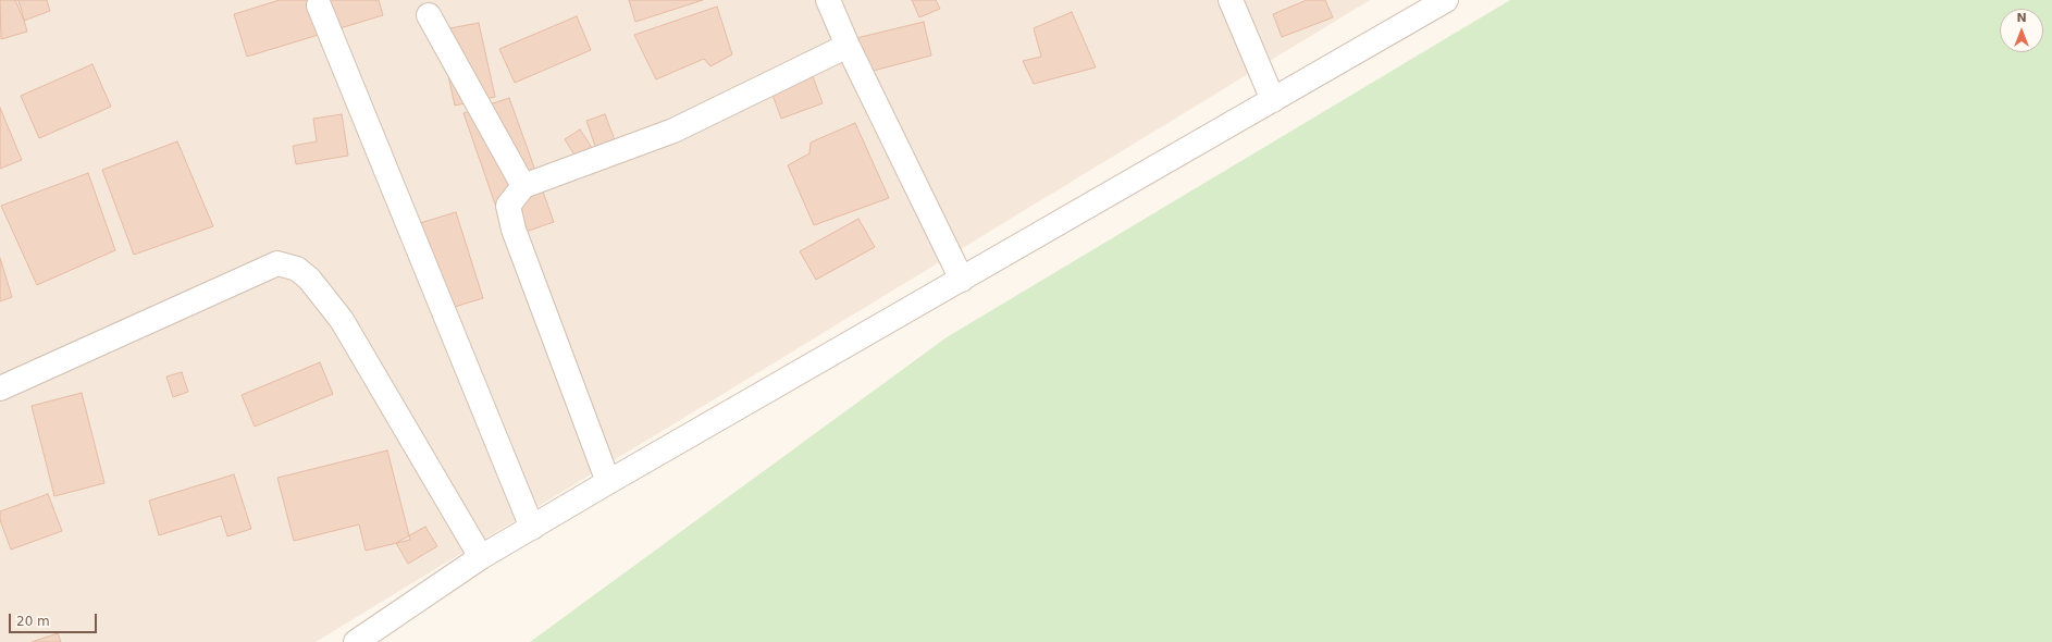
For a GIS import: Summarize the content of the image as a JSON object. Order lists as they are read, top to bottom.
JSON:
{
  "scale_bar": "20 m",
  "north": "top"
}
